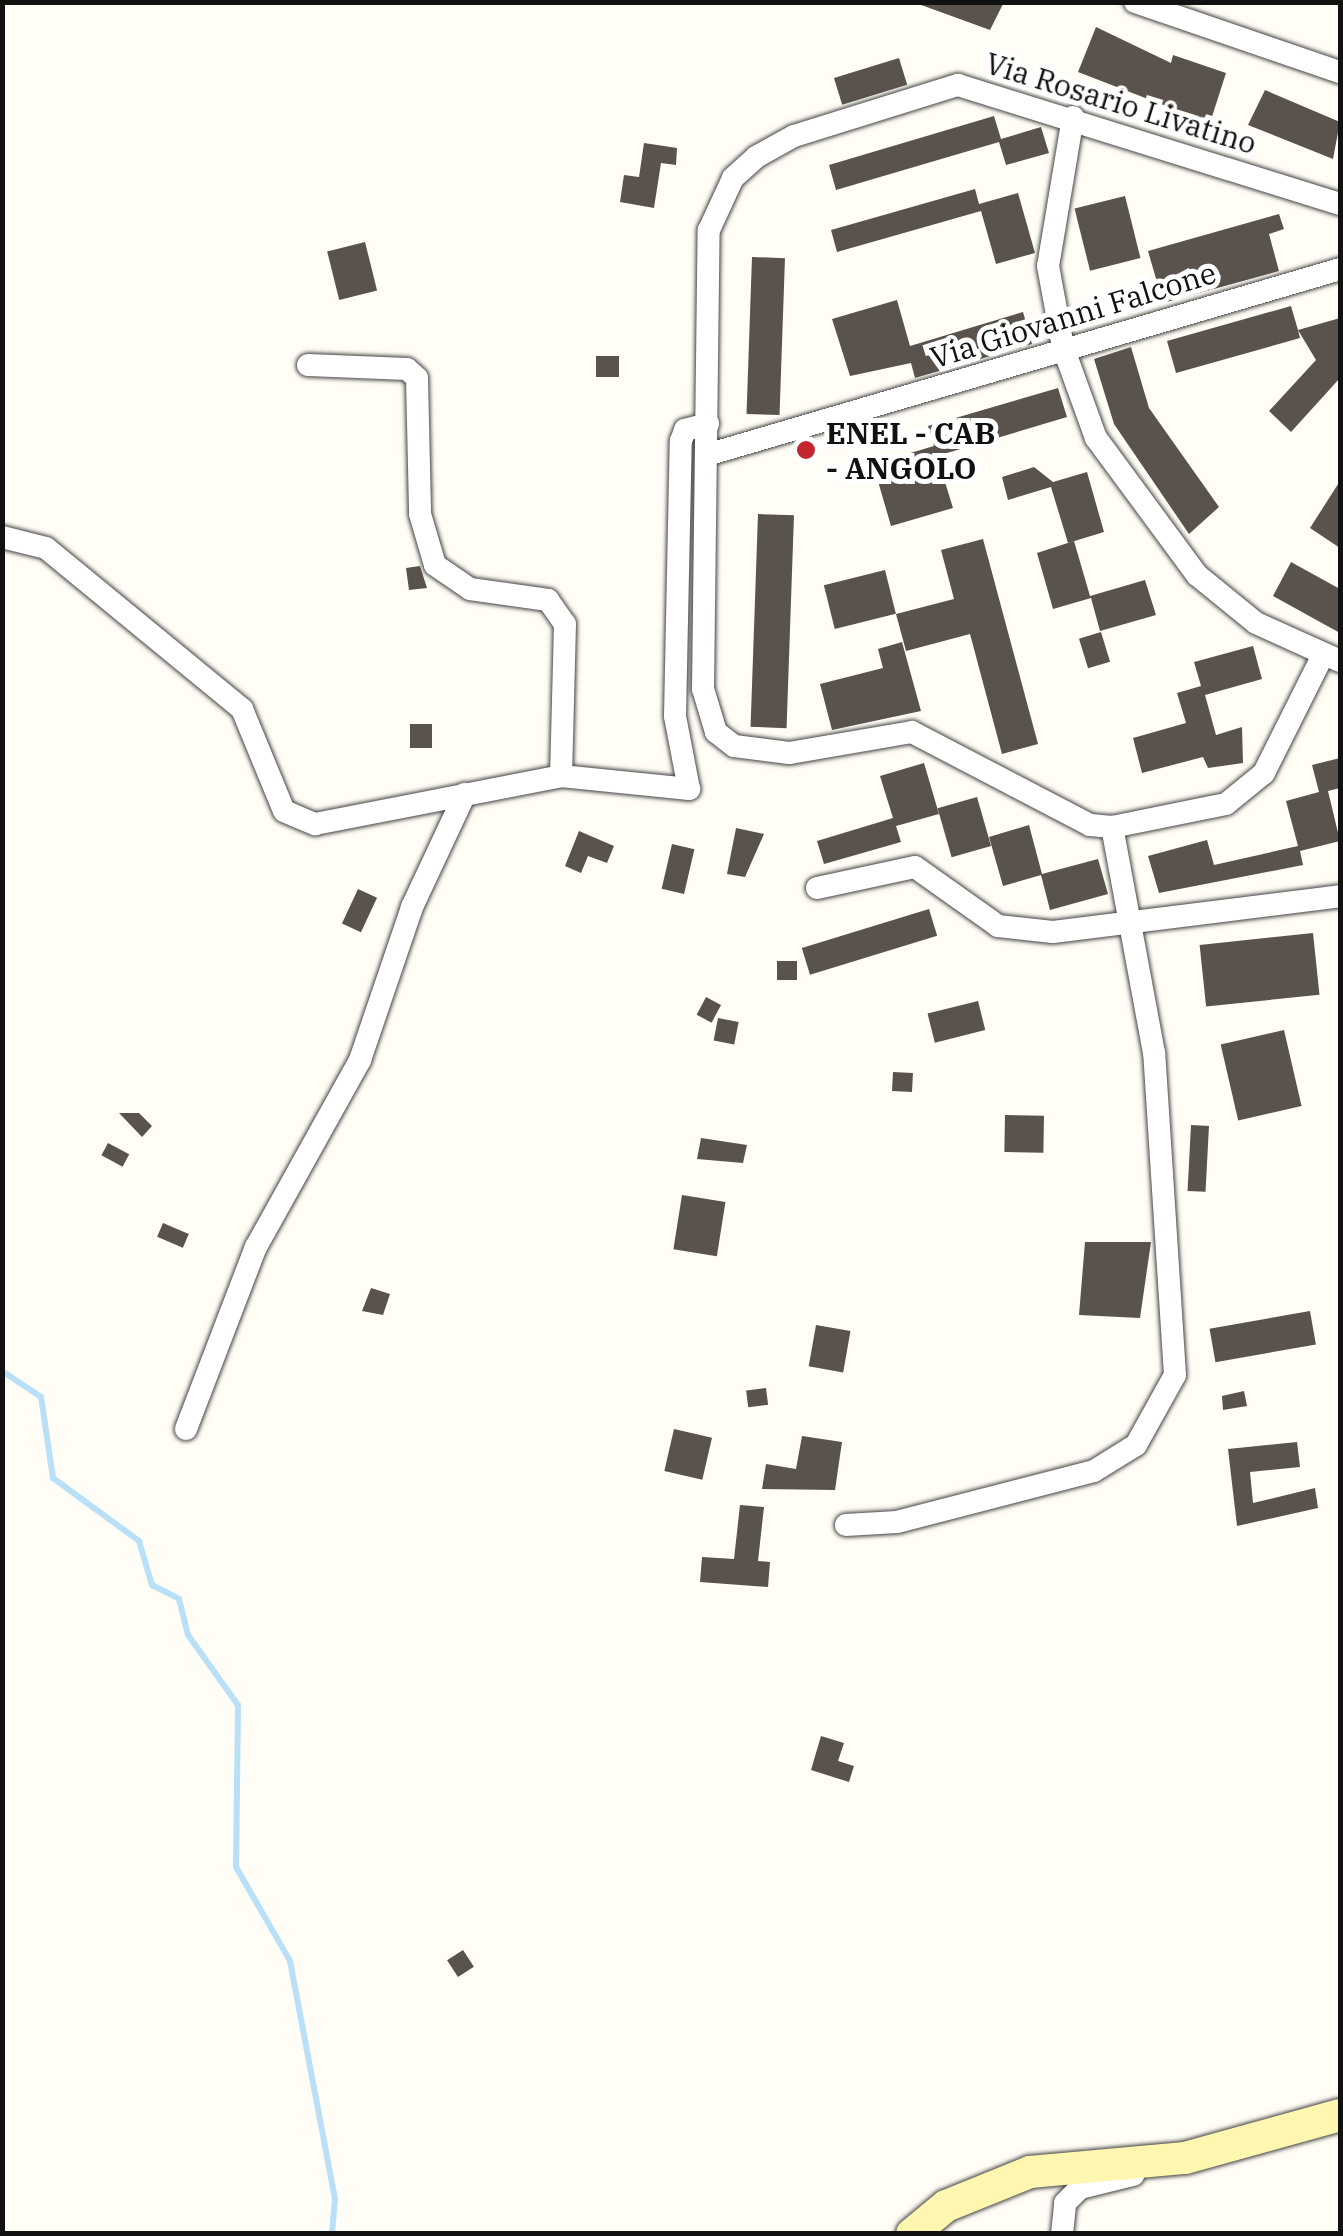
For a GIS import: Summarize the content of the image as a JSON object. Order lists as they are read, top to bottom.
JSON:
{
  "streets": {
    "street": ["Via Rosario Livatino", "Via Giovanni Falcone"]
  },
  "crossings": [
    ["Via Rosario Livatino", "Via Giovanni Falcone"]
  ],
  "places": ["ENEL - CAB - ANGOLO"]
}
